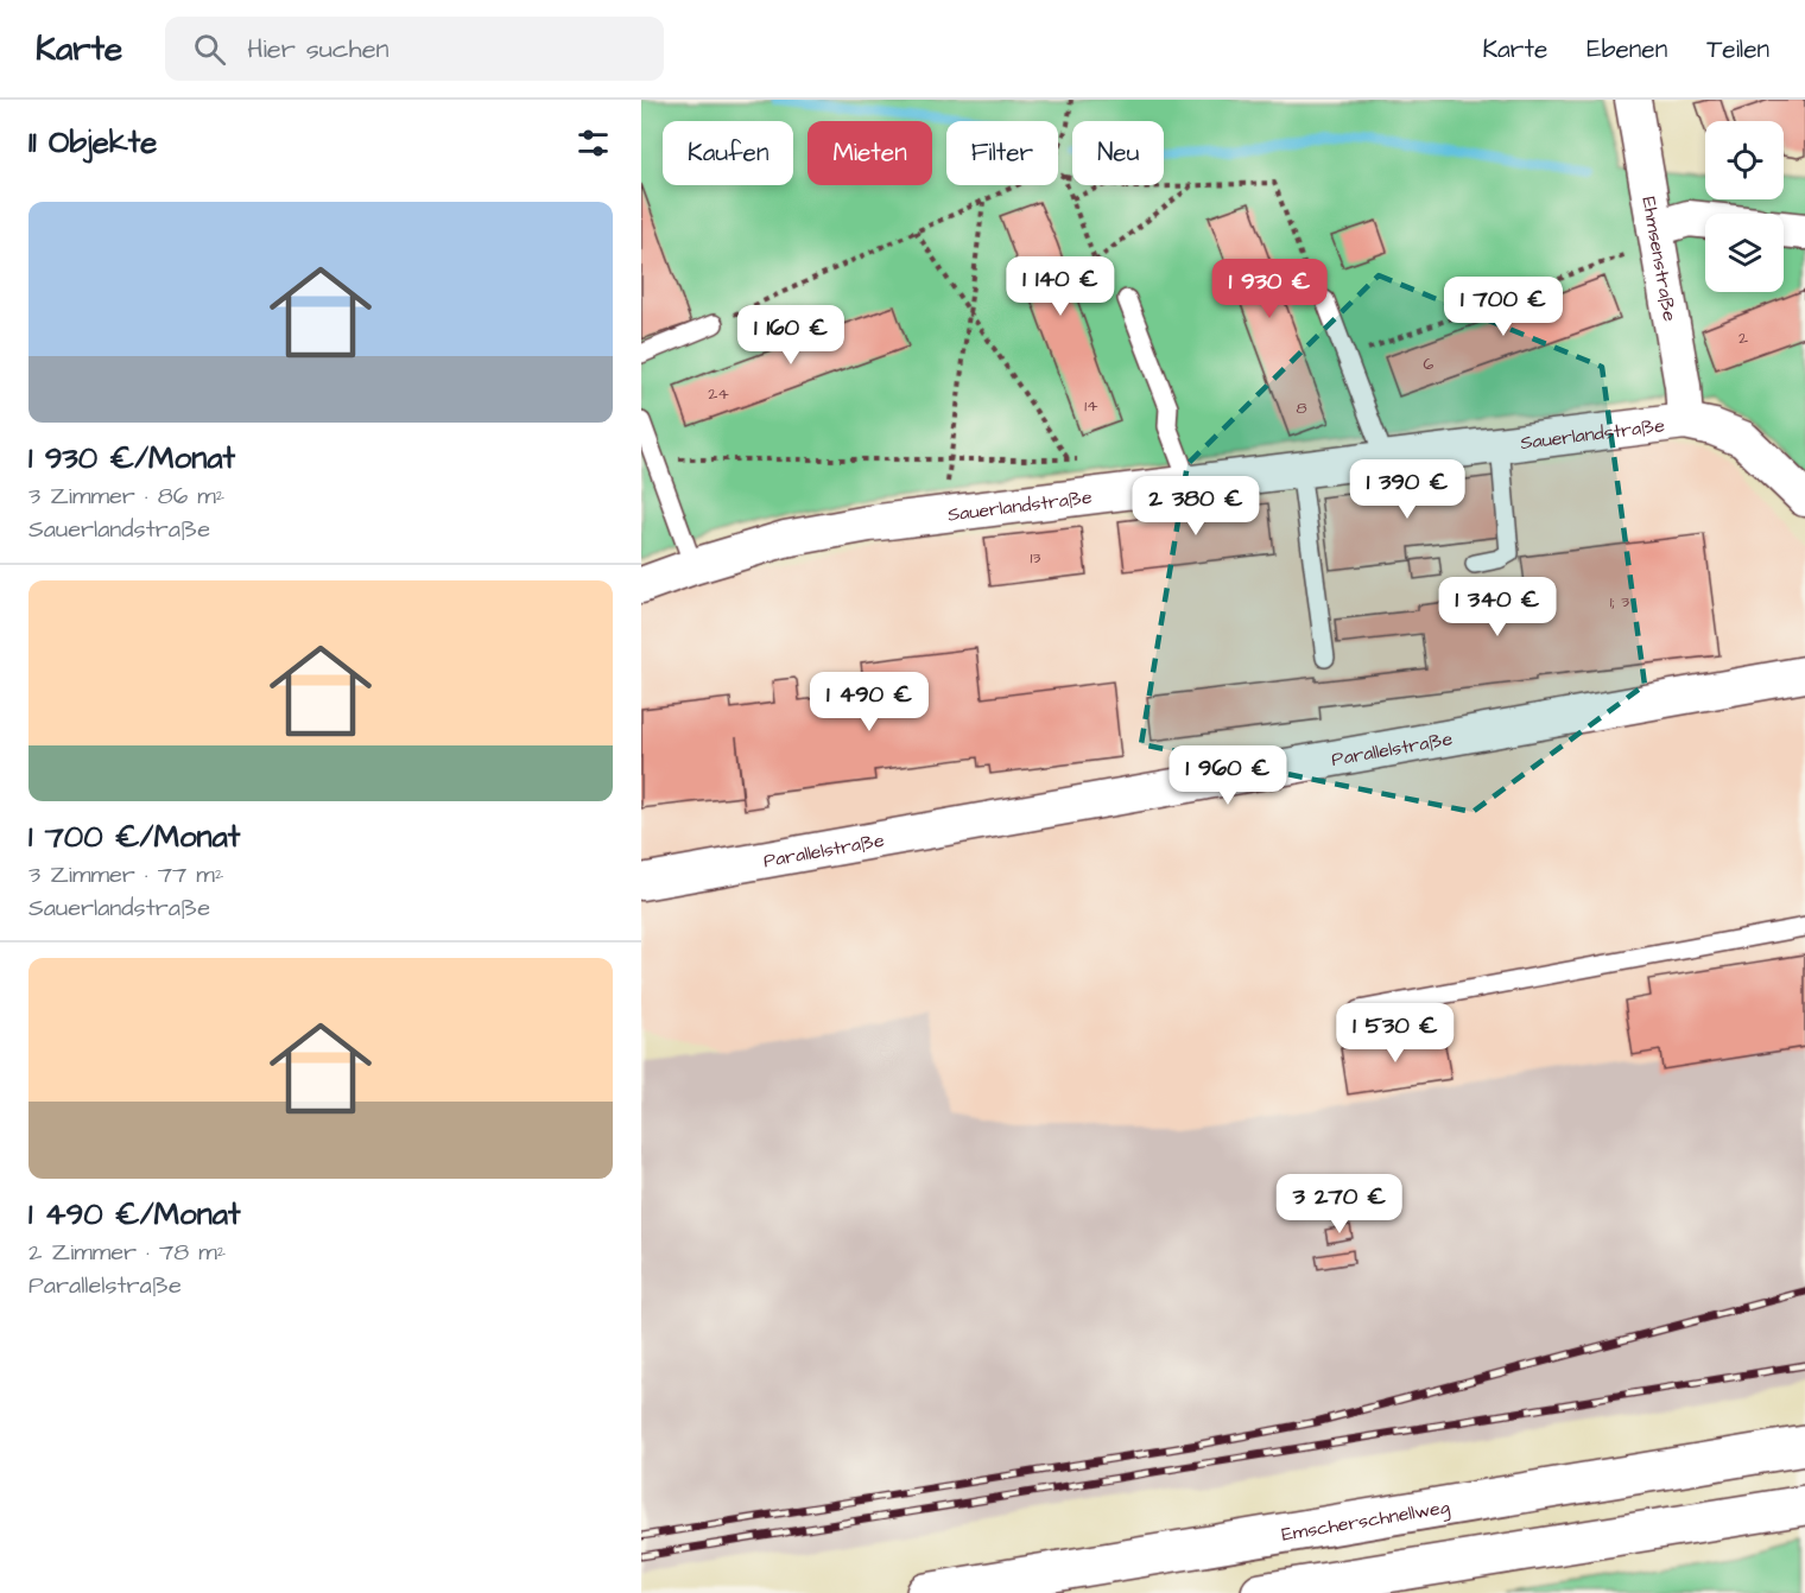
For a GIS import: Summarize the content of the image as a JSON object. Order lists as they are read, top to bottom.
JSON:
{
  "streets": {
    "highway": ["Emscherschnellweg"],
    "street": ["Ehmsenstraße", "Sauerlandstraße", "Parallelstraße"]
  },
  "crossings": [
    ["Ehmsenstraße", "Sauerlandstraße"]
  ],
  "house_numbers": [
    "2",
    "6",
    "24",
    "14",
    "8",
    "13",
    "1; 3"
  ],
  "page": {
    "header": "Karte",
    "search": "Hier suchen",
    "nav": ["Karte", "Ebenen", "Teilen"],
    "heading": "11 Objekte",
    "chip": [
      "Kaufen",
      "Mieten",
      "Filter",
      "Neu"
    ],
    "list": [
      {
        "name": "1 930 €/Monat",
        "note": "3 Zimmer · 86 m² · Sauerlandstraße"
      },
      {
        "name": "1 700 €/Monat",
        "note": "3 Zimmer · 77 m² · Sauerlandstraße"
      },
      {
        "name": "1 490 €/Monat",
        "note": "2 Zimmer · 78 m² · Parallelstraße"
      }
    ],
    "price": [
      "1 140 €",
      "1 930 €",
      "1 700 €",
      "1 160 €",
      "1 390 €",
      "2 380 €",
      "1 340 €",
      "1 490 €",
      "1 960 €",
      "1 530 €",
      "3 270 €"
    ]
  }
}
